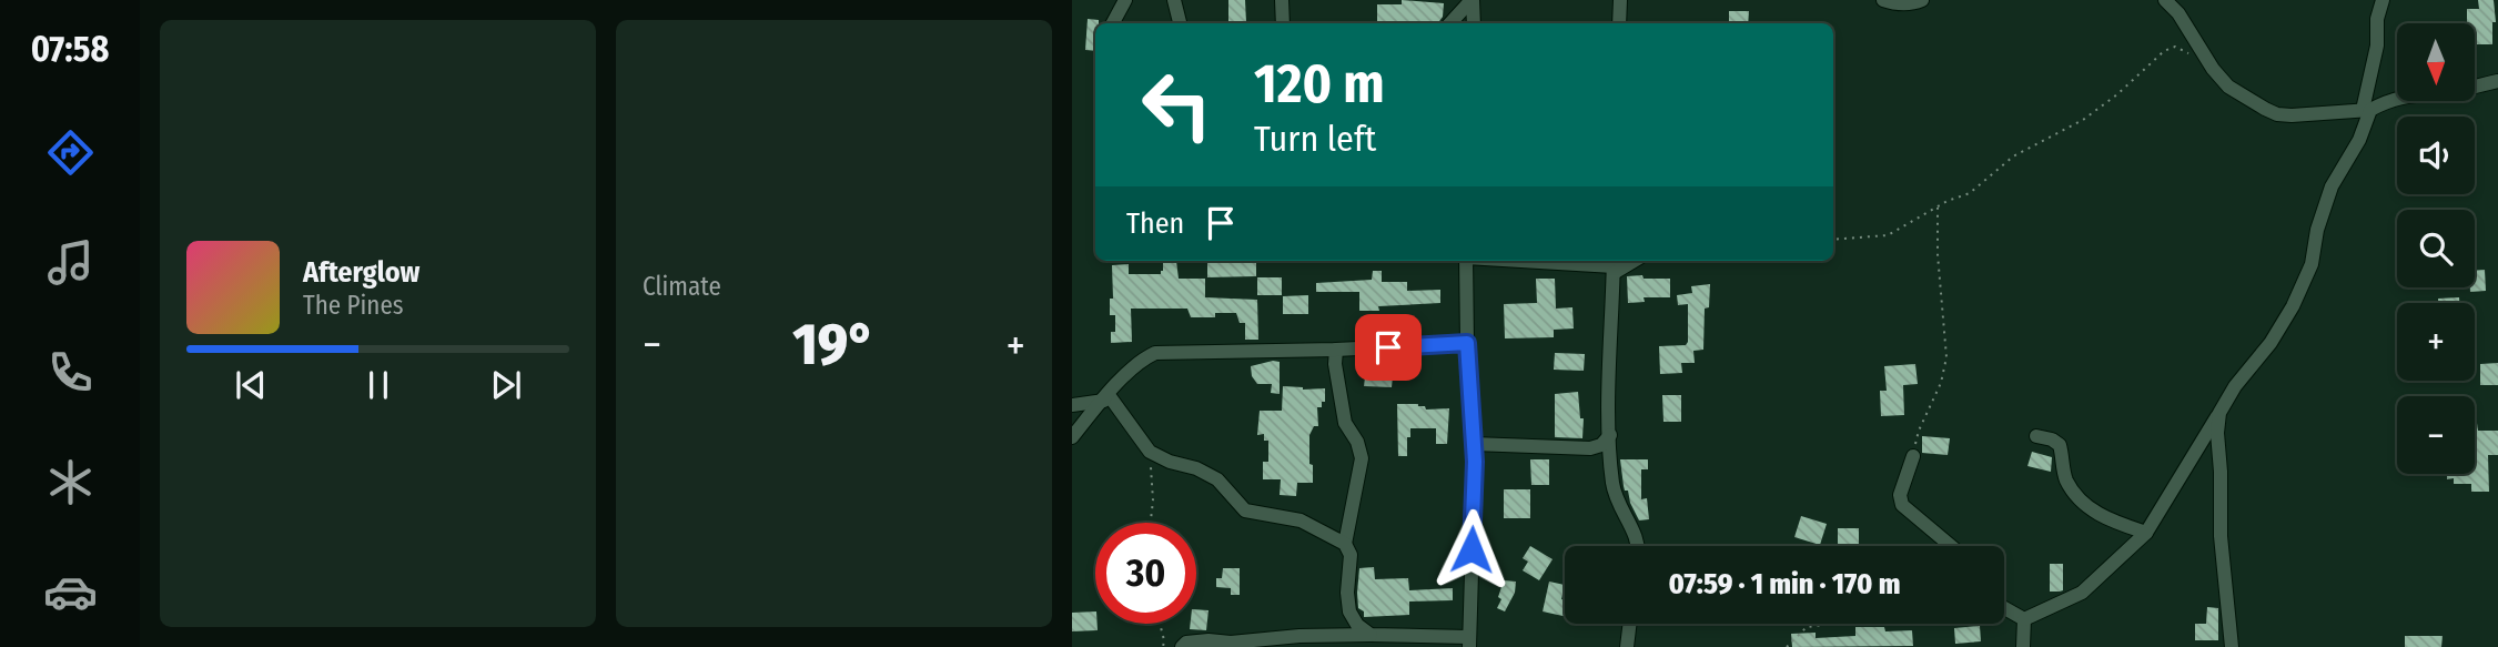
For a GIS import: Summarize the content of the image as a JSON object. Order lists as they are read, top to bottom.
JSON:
{
  "north": "bottom",
  "page": {
    "tabs": "07:58",
    "tile": "Climate",
    "map_buttons": ["+", "−"],
    "turn": ["120 m", "Turn left"],
    "then": "Then",
    "song": ["Afterglow", "The Pines"],
    "heat": ["−", "19°", "+"],
    "limit": "30",
    "trip": "07:59 · 1 min · 170 m"
  }
}
